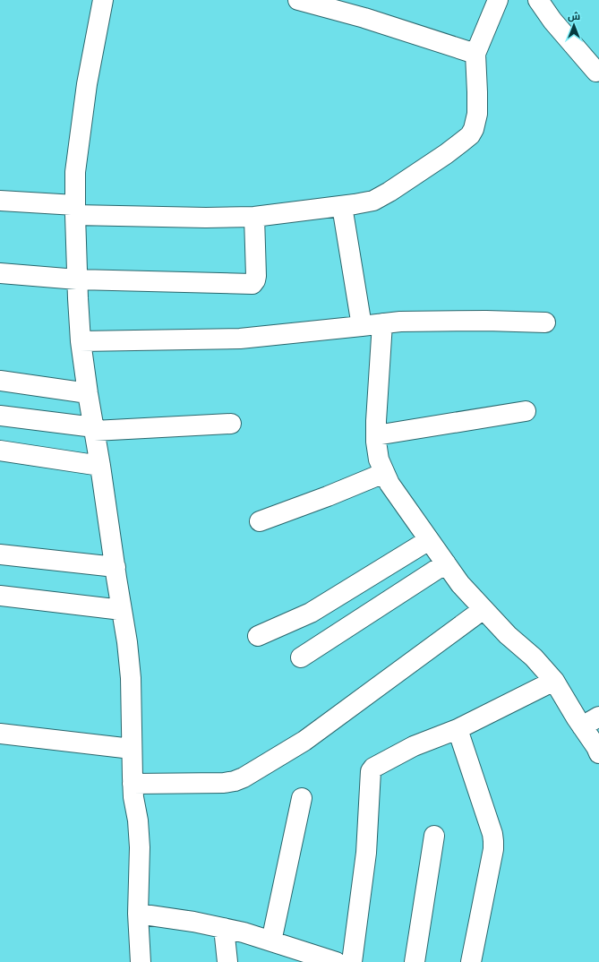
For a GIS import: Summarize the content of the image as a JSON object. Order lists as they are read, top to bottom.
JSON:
{
  "north": "top"
}
